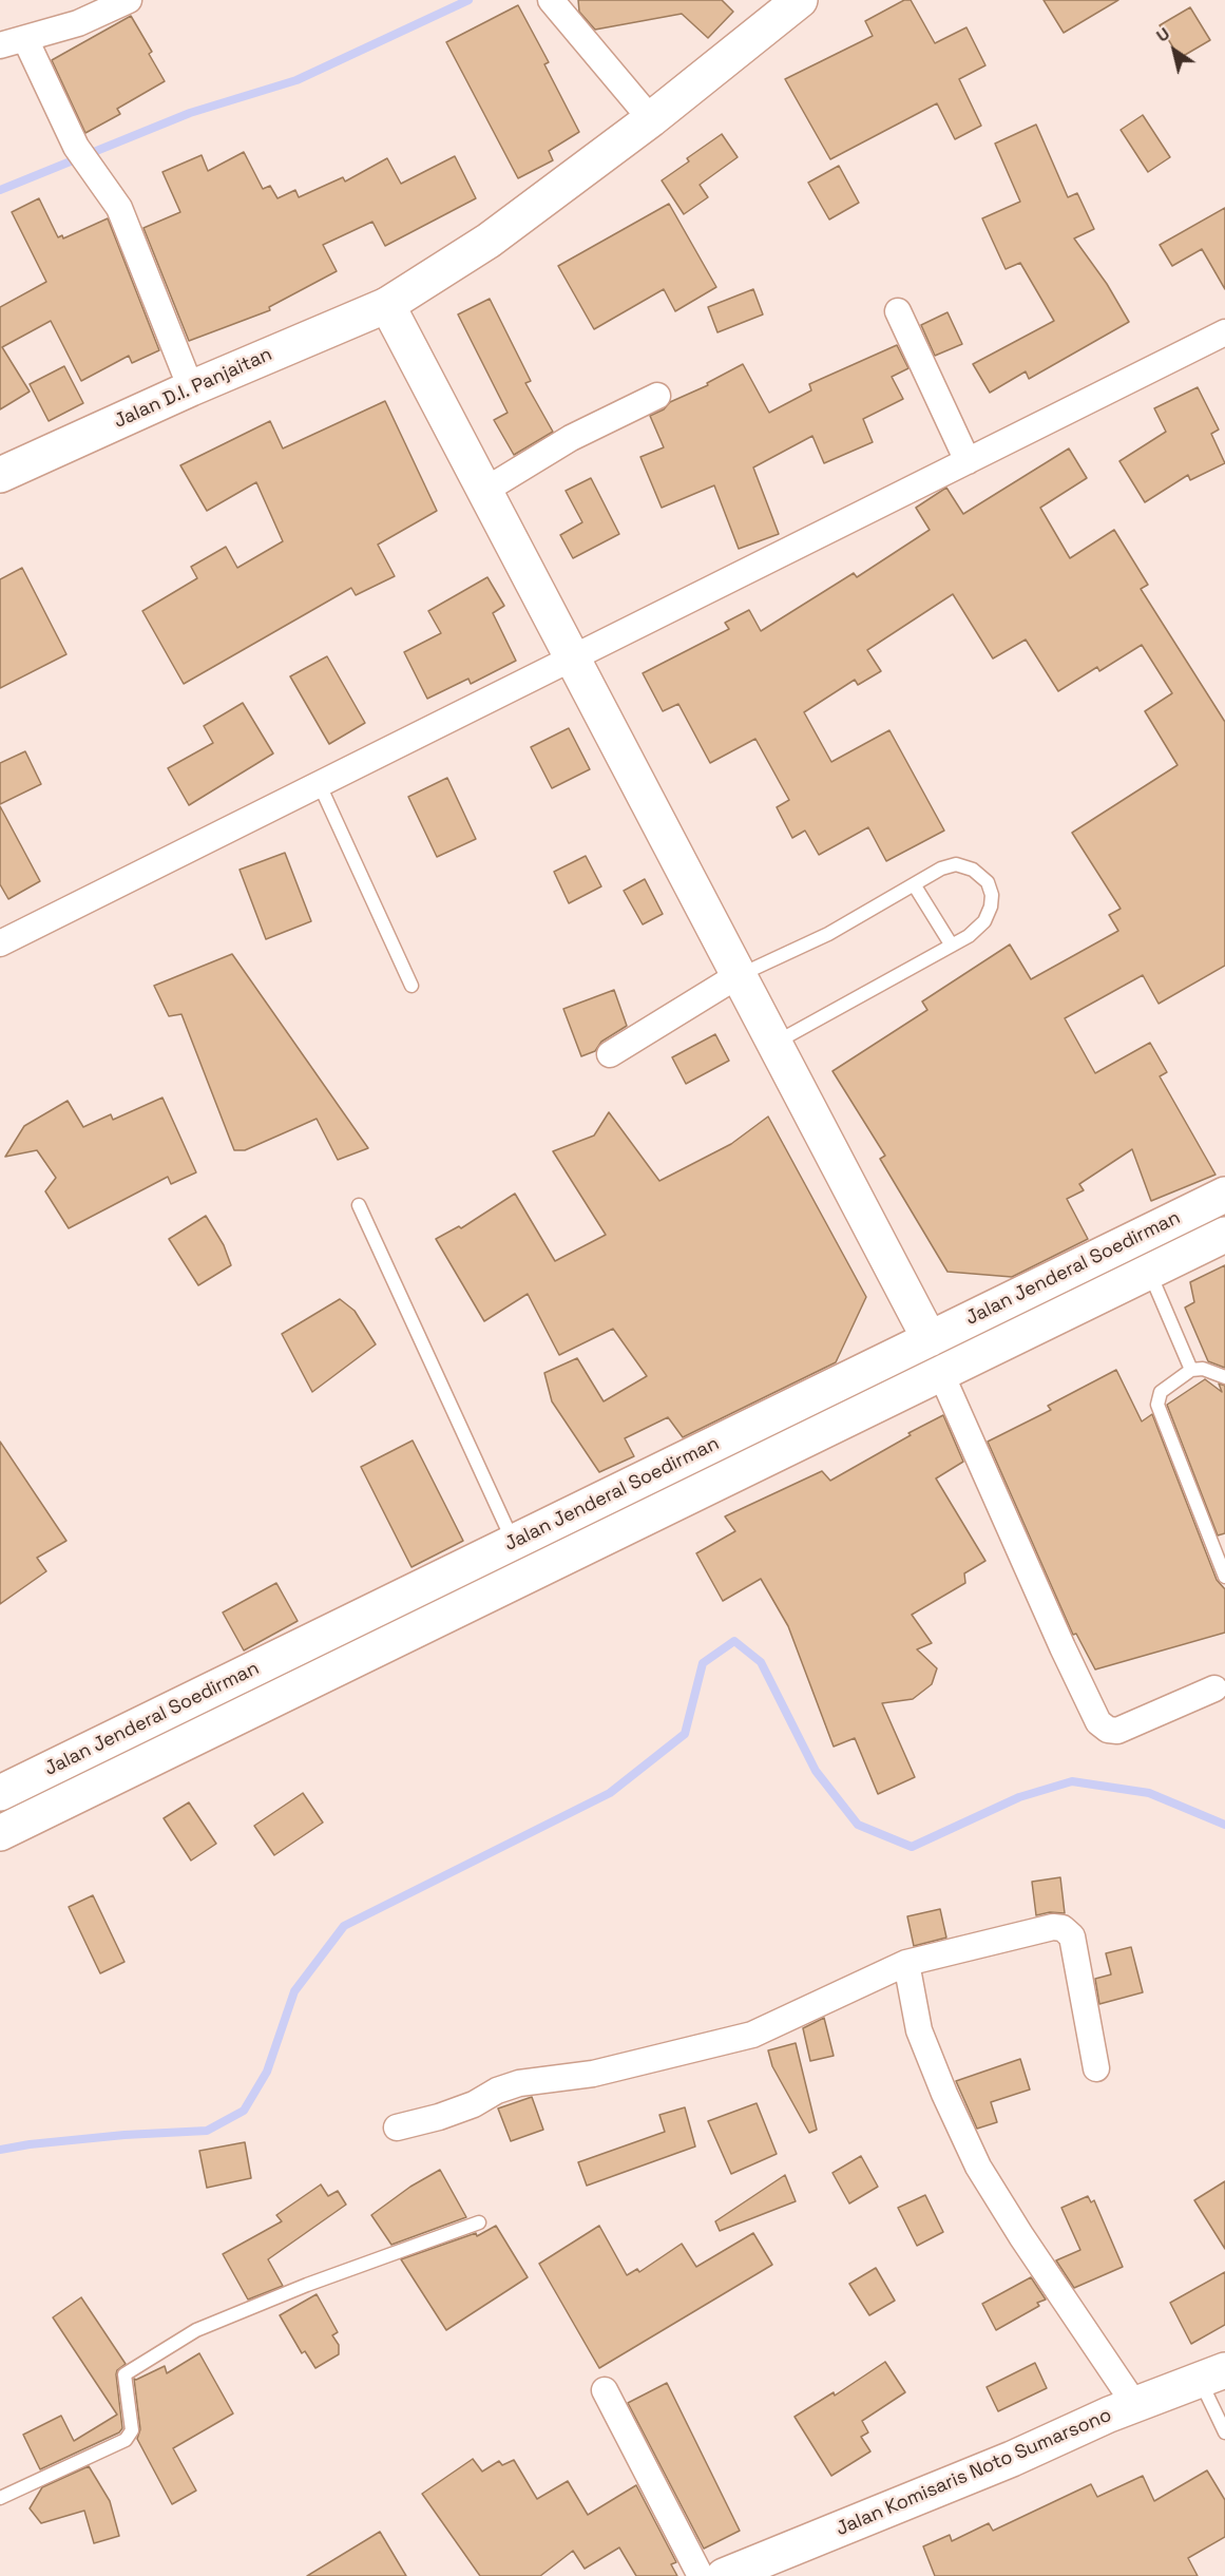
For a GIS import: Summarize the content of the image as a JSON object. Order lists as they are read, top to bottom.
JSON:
{
  "streets": {
    "main road": ["Jalan D.I. Panjaitan", "Jalan Jenderal Soedirman", "Jalan Komisaris Noto Sumarsono"]
  },
  "north": "top left"
}
